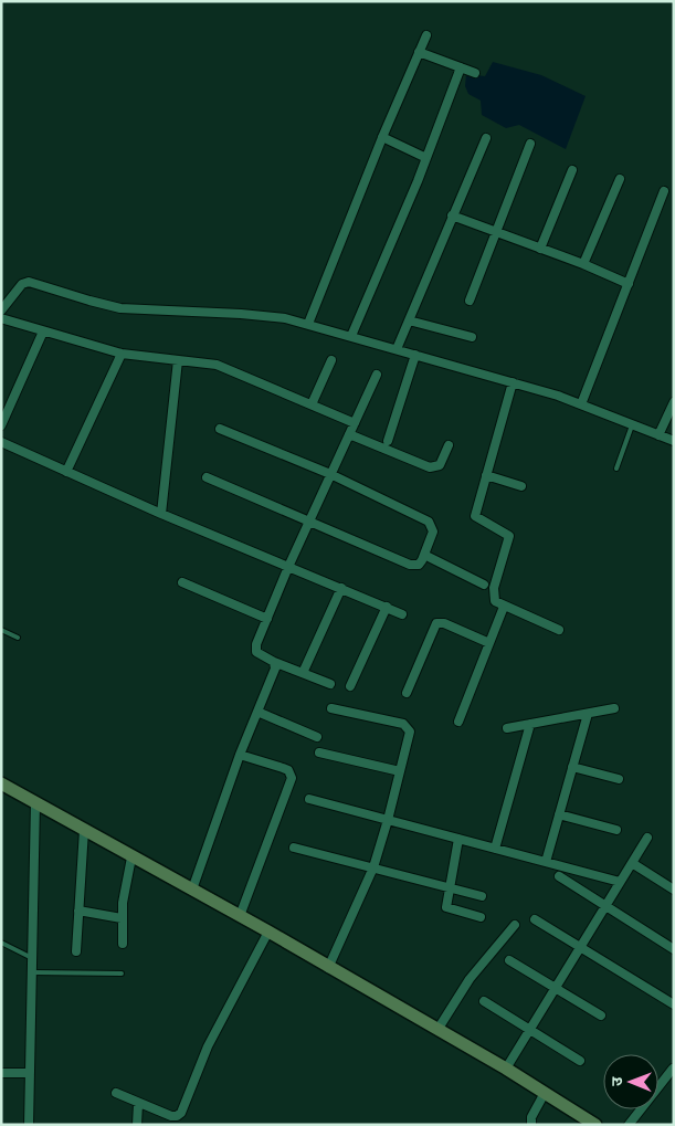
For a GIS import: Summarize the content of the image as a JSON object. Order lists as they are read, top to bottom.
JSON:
{
  "north": "left"
}
